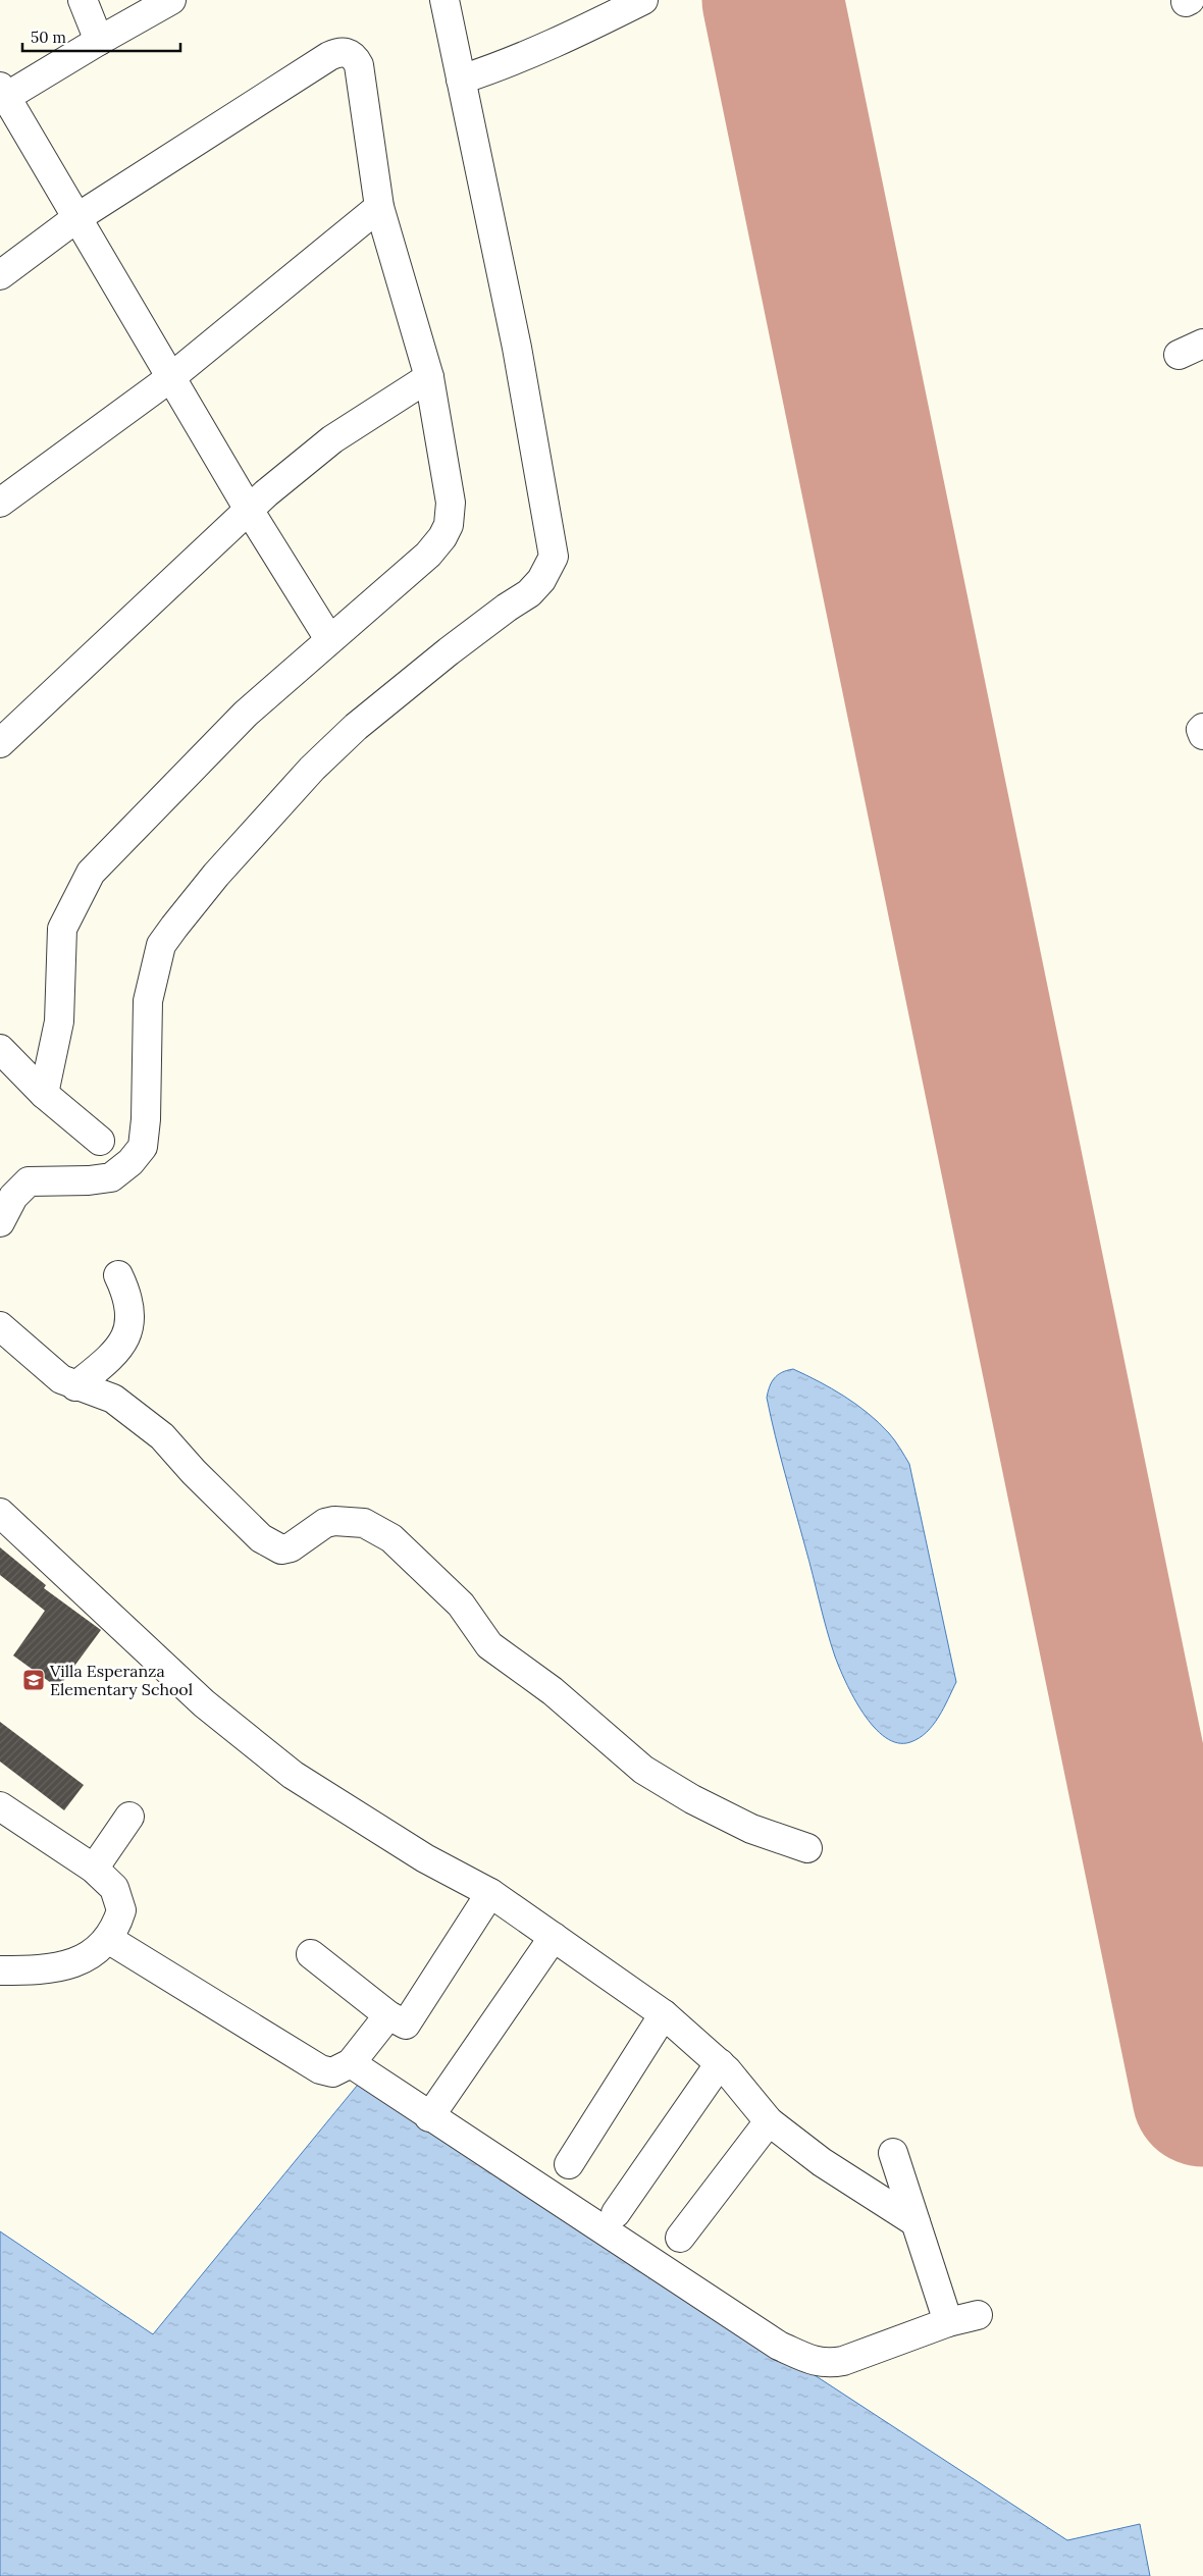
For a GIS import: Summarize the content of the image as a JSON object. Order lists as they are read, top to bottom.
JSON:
{
  "places": {
    "school or university": ["Villa Esperanza Elementary School"]
  },
  "scale_bar": "50 m"
}
